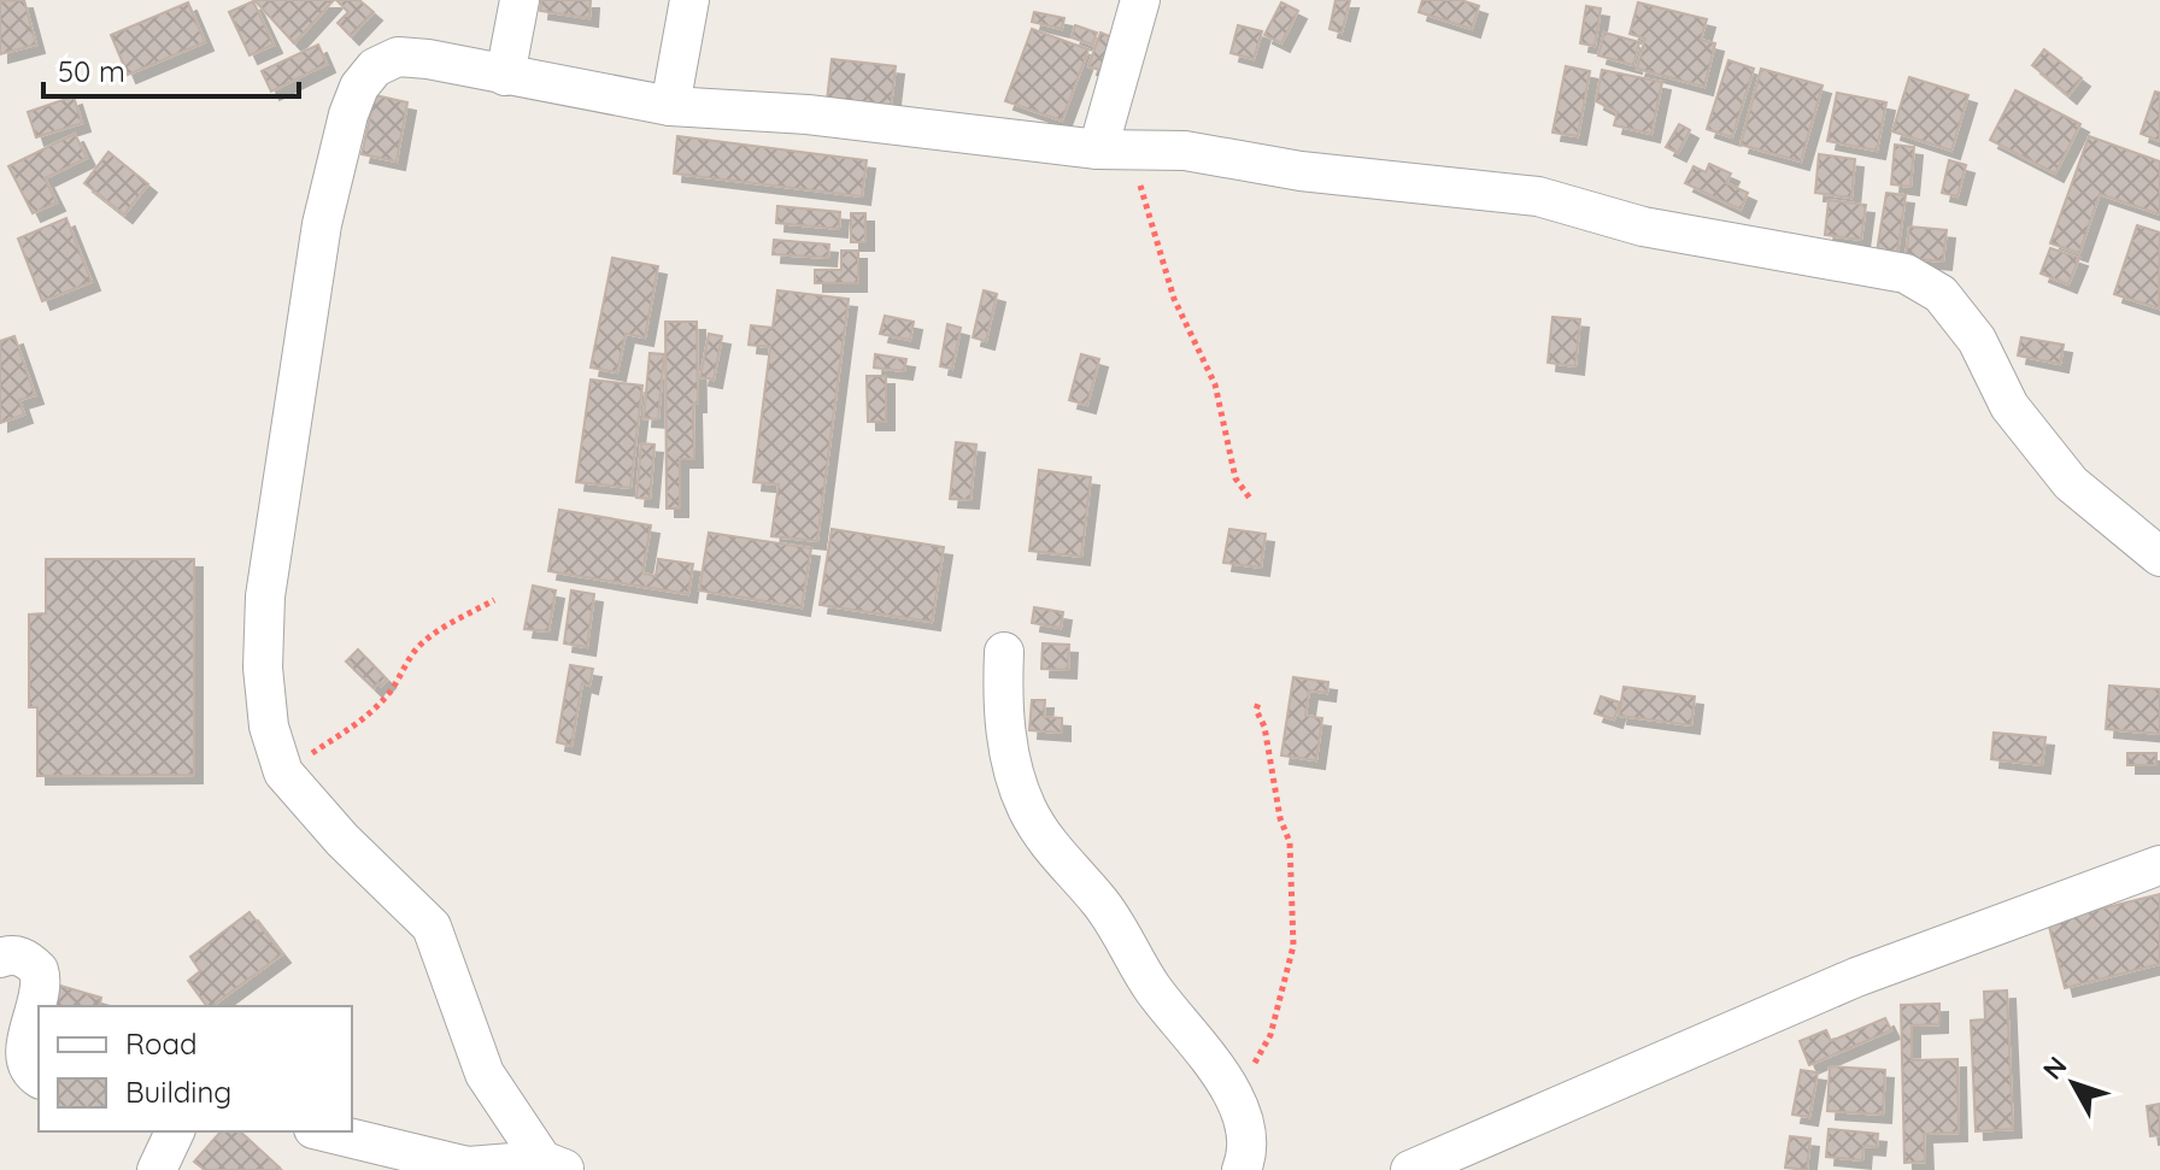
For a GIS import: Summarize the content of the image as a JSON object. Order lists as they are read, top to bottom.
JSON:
{
  "legend": ["Road", "Building"],
  "scale_bar": "50 m",
  "north": "top left"
}
